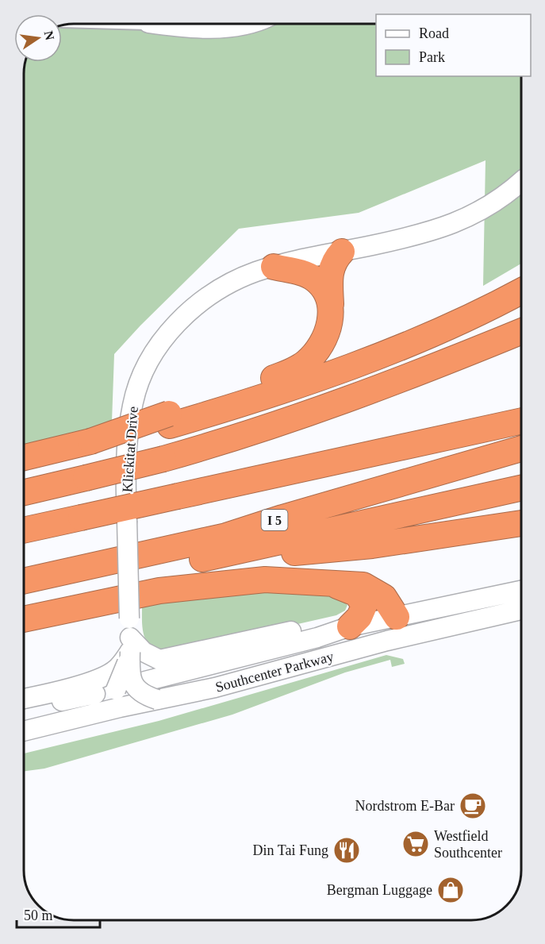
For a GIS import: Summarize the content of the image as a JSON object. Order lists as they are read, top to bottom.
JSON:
{
  "streets": {
    "highway": ["I 5"],
    "main road": ["Klickitat Drive", "Southcenter Parkway"]
  },
  "crossings": [
    ["Klickitat Drive", "Southcenter Parkway"]
  ],
  "places": {
    "cafe": ["Nordstrom E-Bar"],
    "supermarket": ["Westfield Southcenter"],
    "restaurant": ["Din Tai Fung"],
    "shop": ["Bergman Luggage"]
  },
  "legend": ["Road", "Park"],
  "scale_bar": "50 m",
  "north": "right"
}
